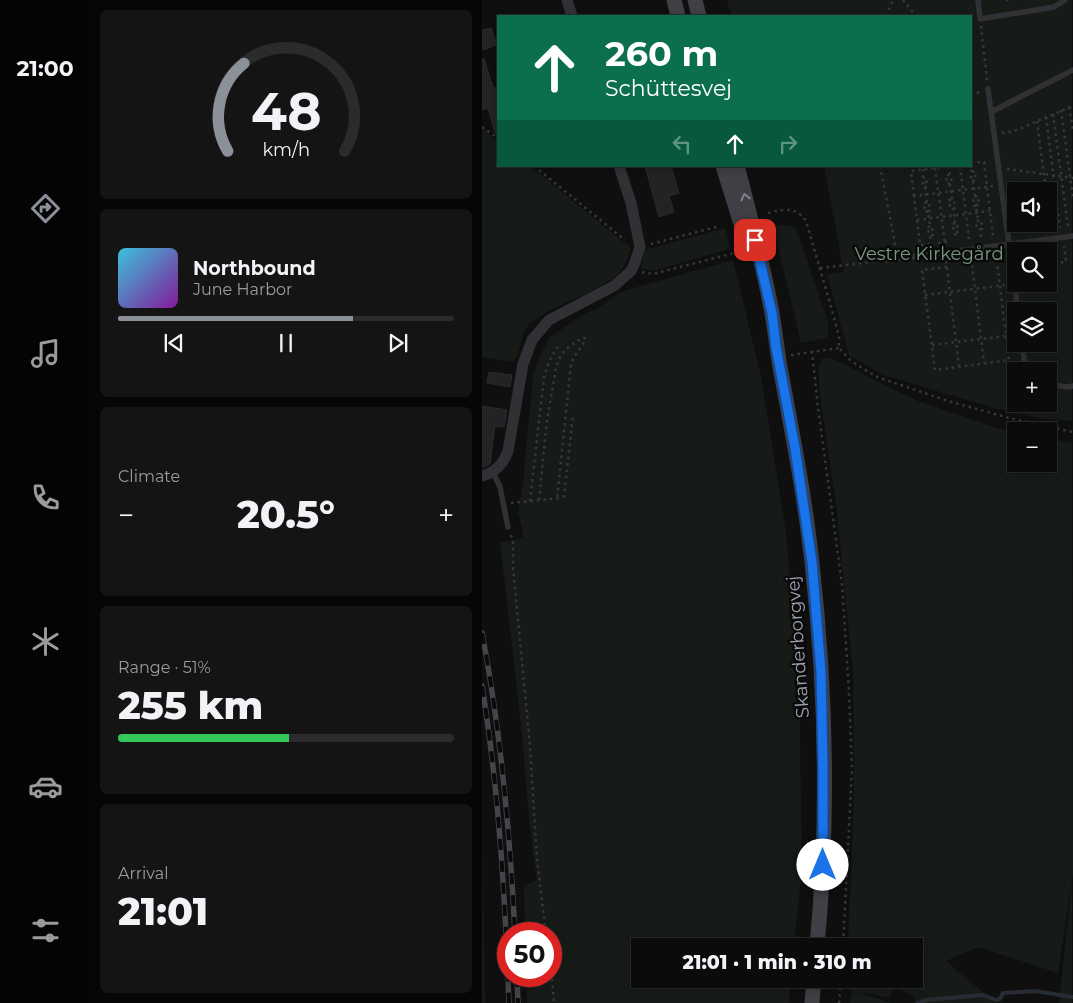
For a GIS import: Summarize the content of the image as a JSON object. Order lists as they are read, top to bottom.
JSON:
{
  "streets": {
    "main road": ["Skanderborgvej"]
  },
  "parks": ["Vestre Kirkegård"],
  "page": {
    "tabs": "21:00",
    "turn": ["260 m", "Schüttesvej"],
    "map_buttons": ["+", "−"],
    "song": ["Northbound", "June Harbor"],
    "tile": [
      "Climate",
      ["Range · 51%", "255 km"],
      ["Arrival", "21:01"]
    ],
    "heat": ["−", "20.5°", "+"],
    "limit": "50",
    "trip": "21:01 · 1 min · 310 m",
    "gauge": ["48", "km/h"]
  }
}
